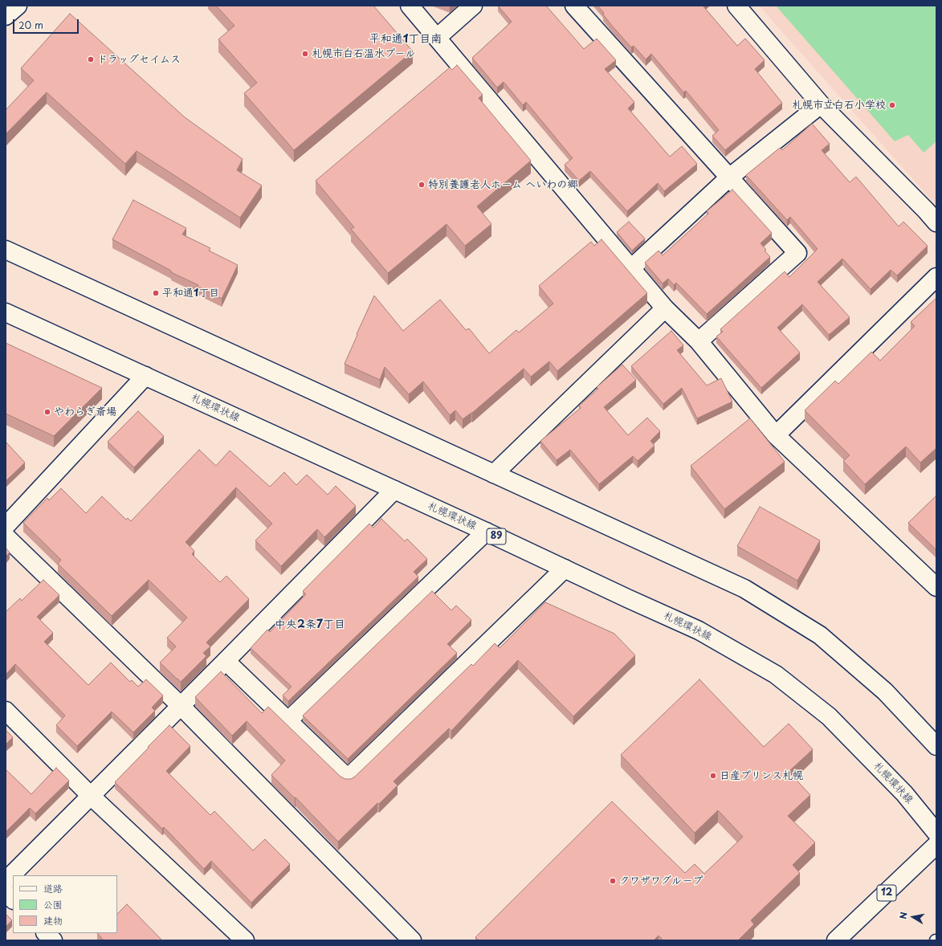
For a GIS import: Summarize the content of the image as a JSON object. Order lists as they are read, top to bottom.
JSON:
{
  "streets": {
    "main road": ["札幌環状線", "89", "12"]
  },
  "districts": ["平和通1丁目南", "中央2条7丁目"],
  "places": [
    "札幌市白石温水プール",
    "ドラッグセイムス",
    "札幌市立白石小学校",
    "特別養護老人ホーム へいわの郷",
    "平和通1丁目",
    "やわらぎ斎場",
    "日産プリンス札幌",
    "クワザワグループ"
  ],
  "legend": ["道路", "公園", "建物"],
  "scale_bar": "20 m",
  "north": "left"
}
